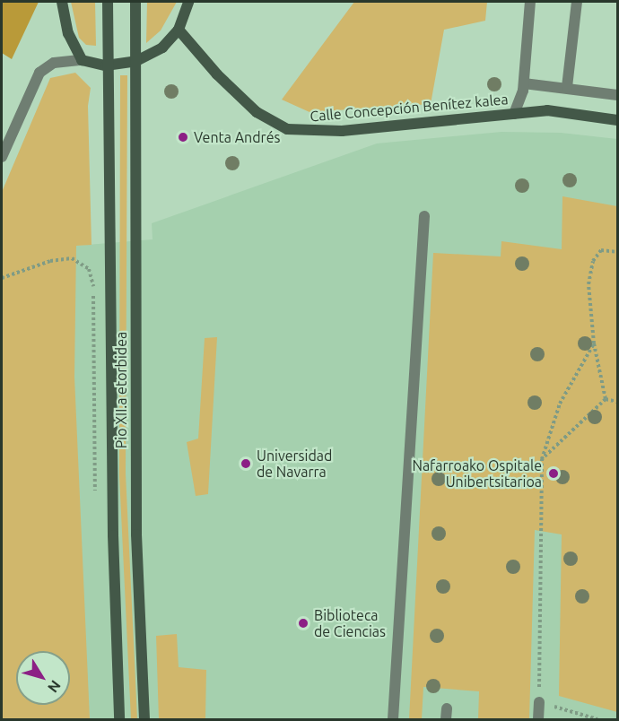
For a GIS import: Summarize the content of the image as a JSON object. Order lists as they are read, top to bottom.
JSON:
{
  "streets": {
    "main road": ["Calle Concepción Benítez kalea", "Pio XII.a etorbidea"]
  },
  "places": [
    "Venta Andrés",
    "Universidad de Navarra",
    "Nafarroako Ospitale Unibertsitarioa",
    "Biblioteca de Ciencias"
  ],
  "north": "bottom right"
}
